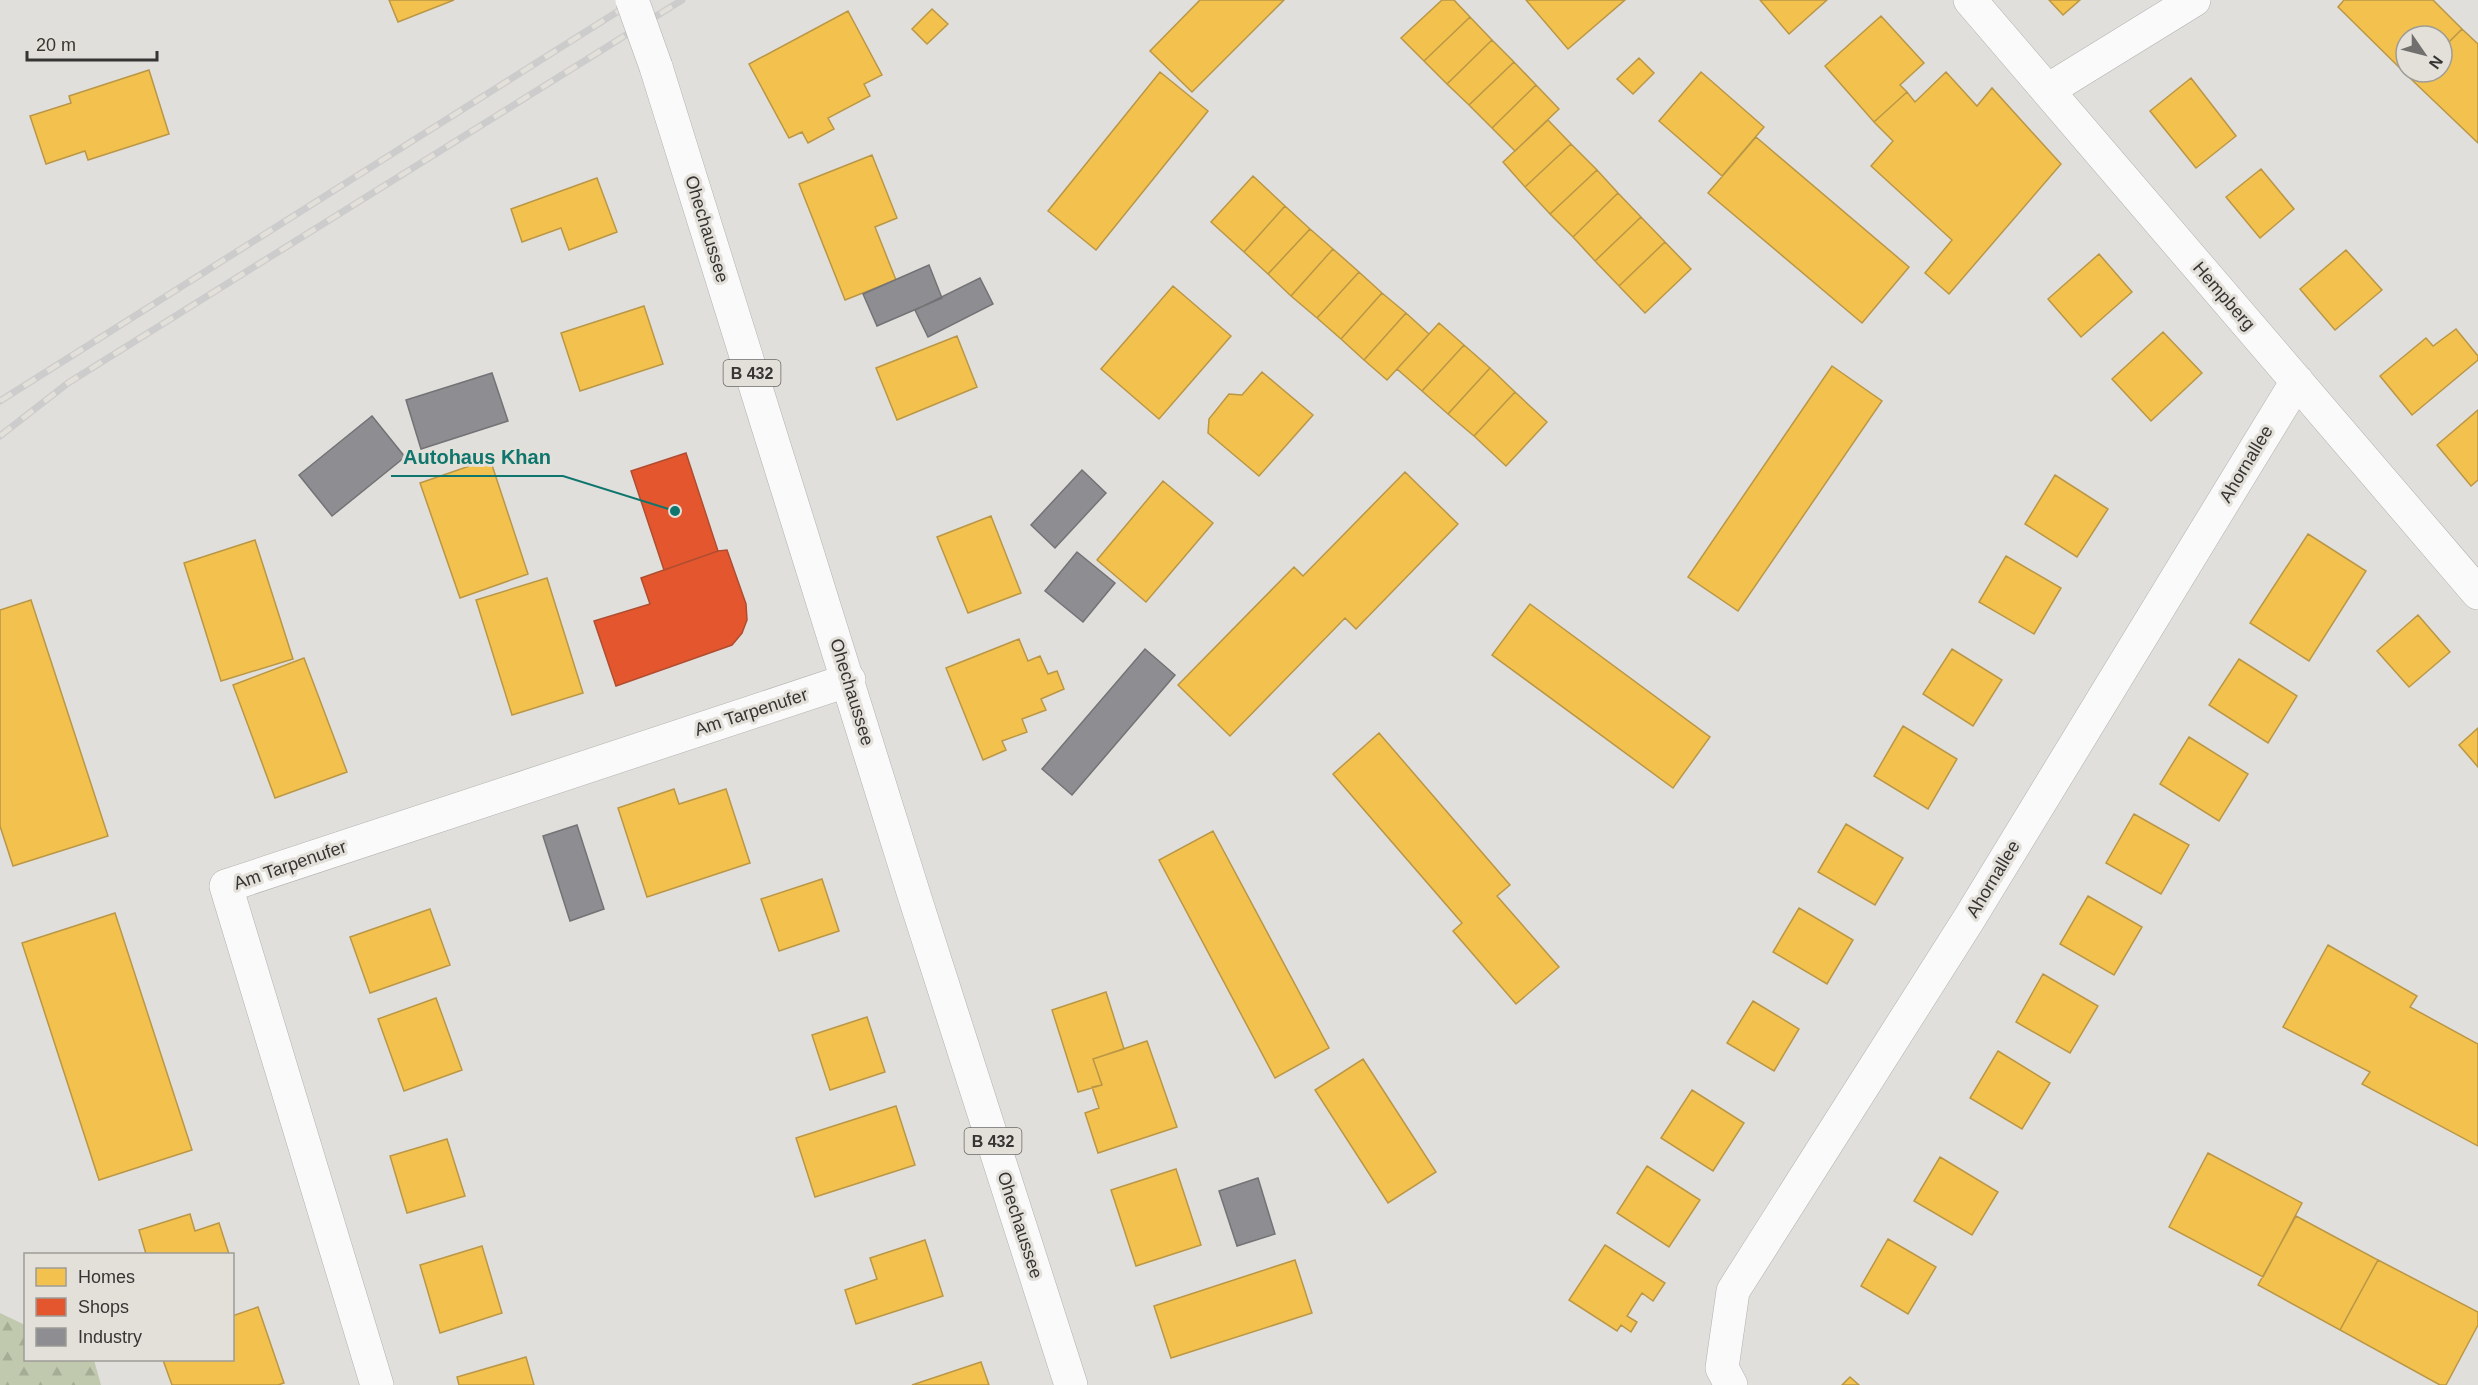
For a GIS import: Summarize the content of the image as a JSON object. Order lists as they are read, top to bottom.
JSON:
{
  "streets": {
    "street": [
      "Ohechaussee",
      "Hempberg",
      "B 432",
      "Ahornallee",
      "Am Tarpenufer"
    ]
  },
  "crossings": [
    ["Ohechaussee", "Am Tarpenufer"],
    ["Hempberg", "Ahornallee"]
  ],
  "places": ["Autohaus Khan"],
  "legend": ["Homes", "Shops", "Industry"],
  "scale_bar": "20 m",
  "north": "bottom right"
}
